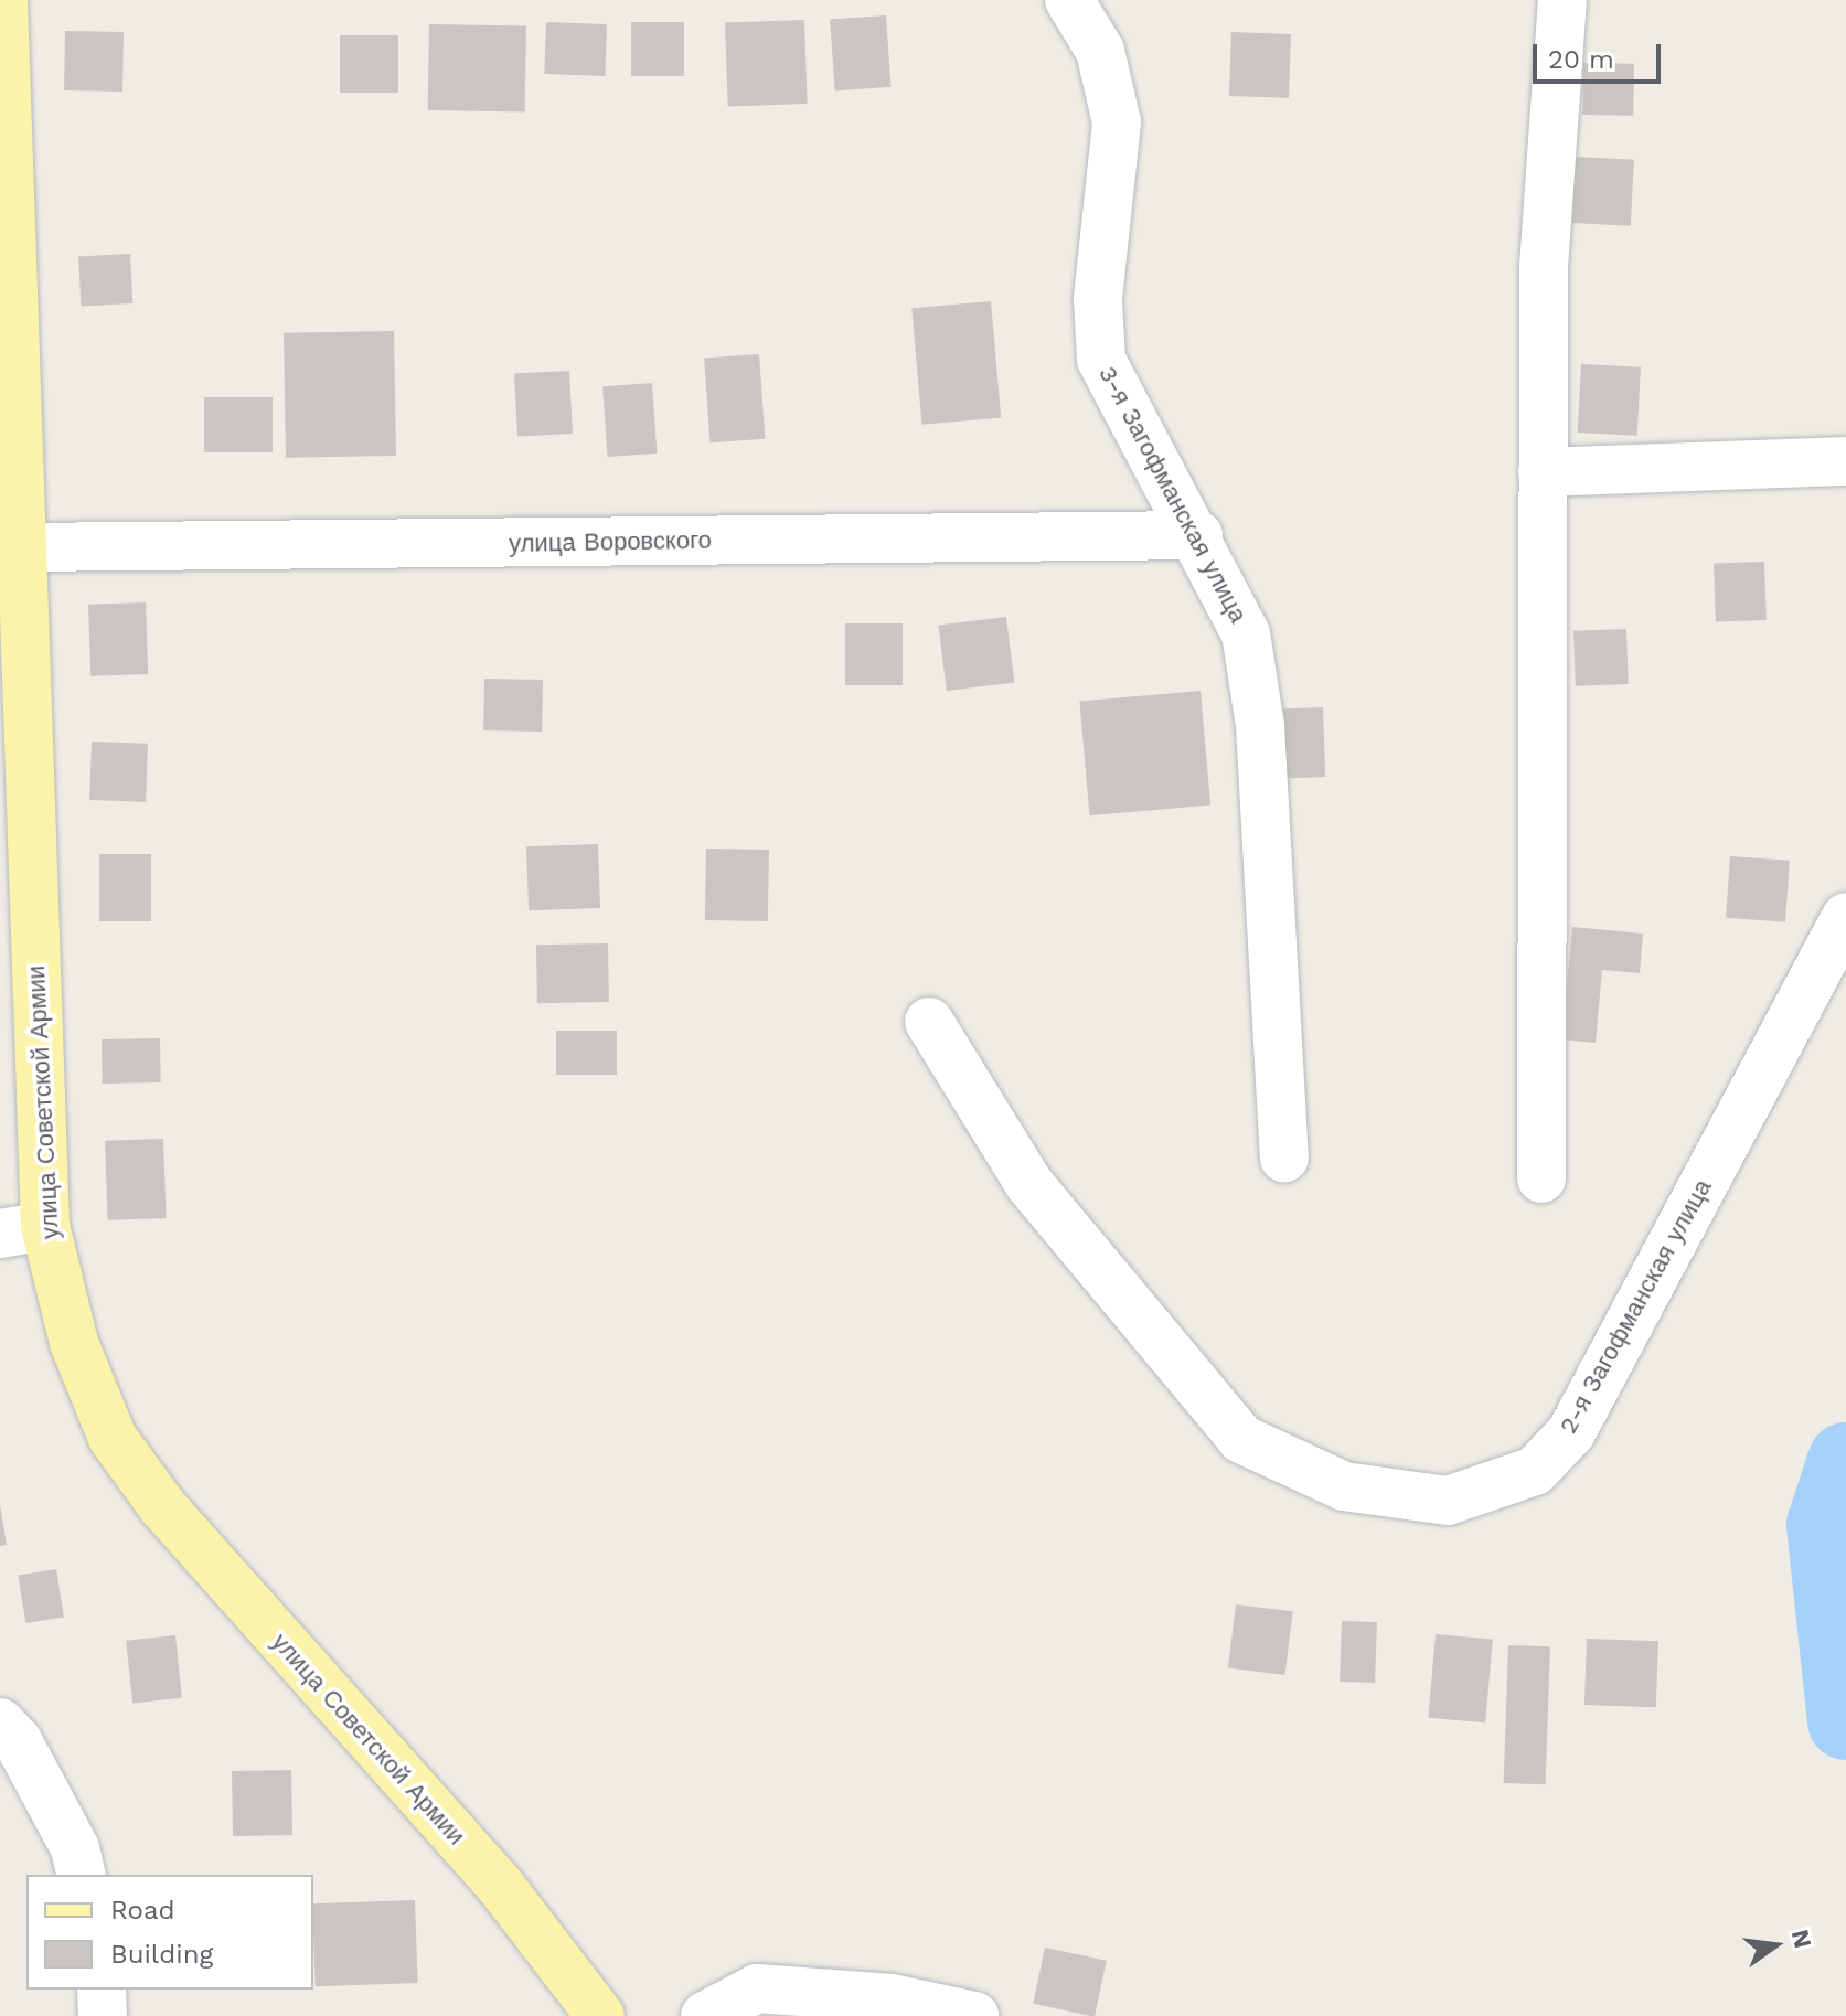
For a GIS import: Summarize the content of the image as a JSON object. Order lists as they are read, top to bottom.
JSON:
{
  "streets": {
    "main road": ["улица Советской Армии"],
    "street": ["3-я Загофманская улица", "улица Воровского", "2-я Загофманская улица"]
  },
  "crossings": [
    ["3-я Загофманская улица", "улица Воровского"],
    ["улица Воровского", "улица Советской Армии"]
  ],
  "legend": ["Road", "Building"],
  "scale_bar": "20 m",
  "north": "right"
}
